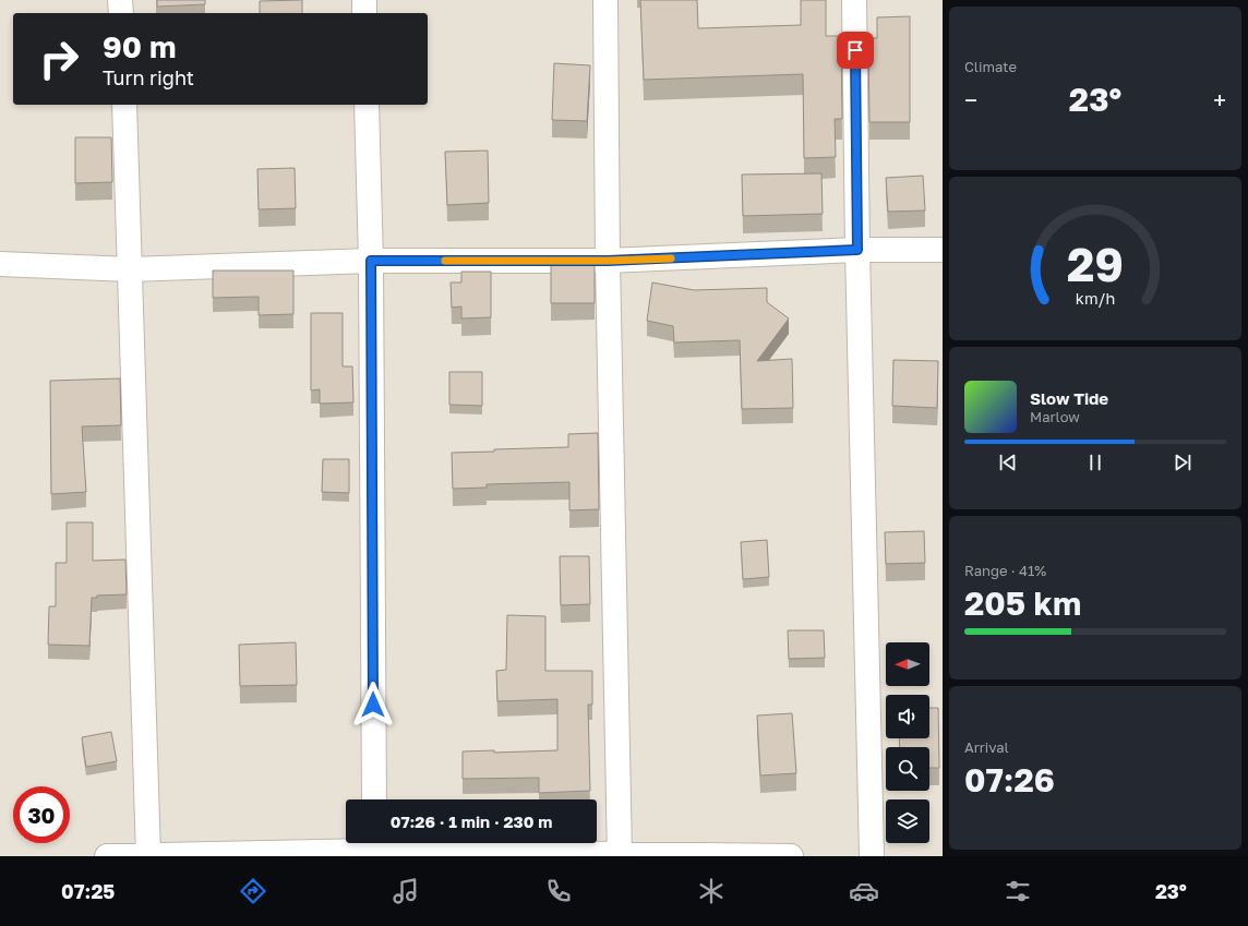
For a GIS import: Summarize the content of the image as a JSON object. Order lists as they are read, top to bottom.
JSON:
{
  "north": "left",
  "page": {
    "tile": [
      "Climate",
      ["Range · 41%", "205 km"],
      ["Arrival", "07:26"]
    ],
    "turn": ["90 m", "Turn right"],
    "heat": ["−", "23°", "+"],
    "song": ["Slow Tide", "Marlow"],
    "limit": "30",
    "trip": "07:26 · 1 min · 230 m",
    "tabs": ["07:25", "23°"],
    "gauge": ["29", "km/h"]
  }
}
